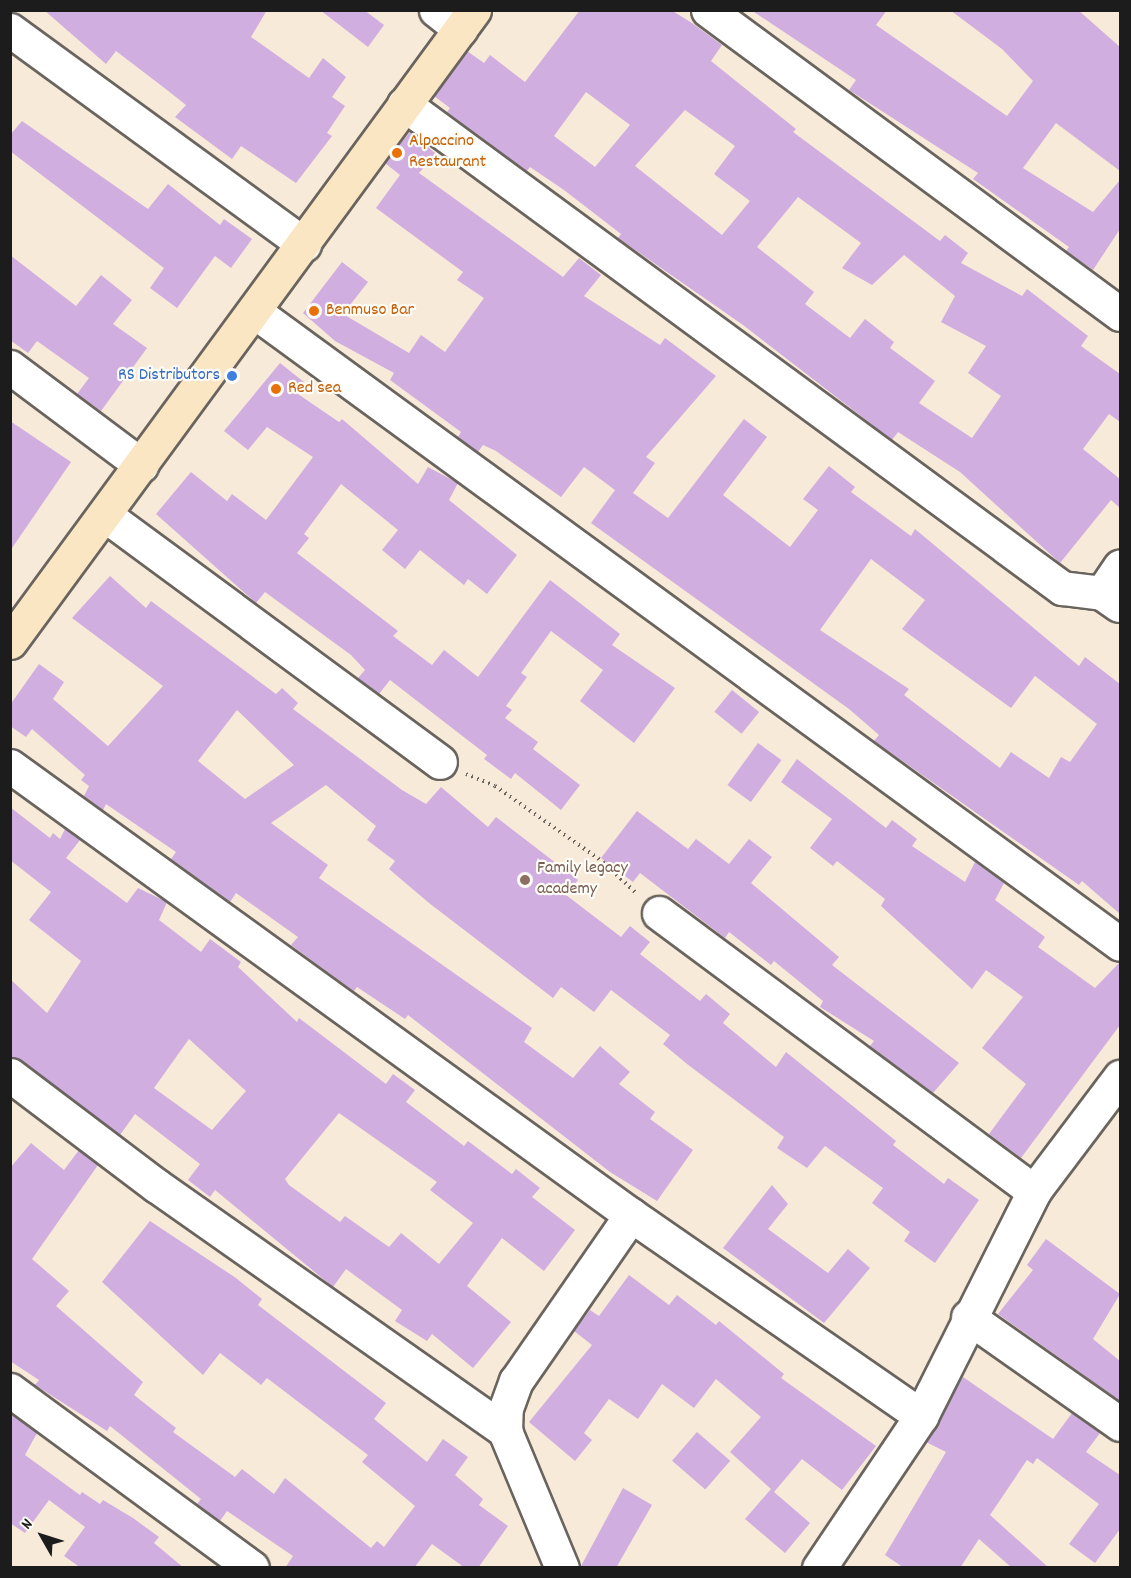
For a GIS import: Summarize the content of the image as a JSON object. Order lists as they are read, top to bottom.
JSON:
{
  "places": [
    "Alpaccino Restaurant",
    "Benmuso Bar",
    "RS Distributors",
    "Red sea",
    "Family legacy academy"
  ],
  "north": "top left"
}
